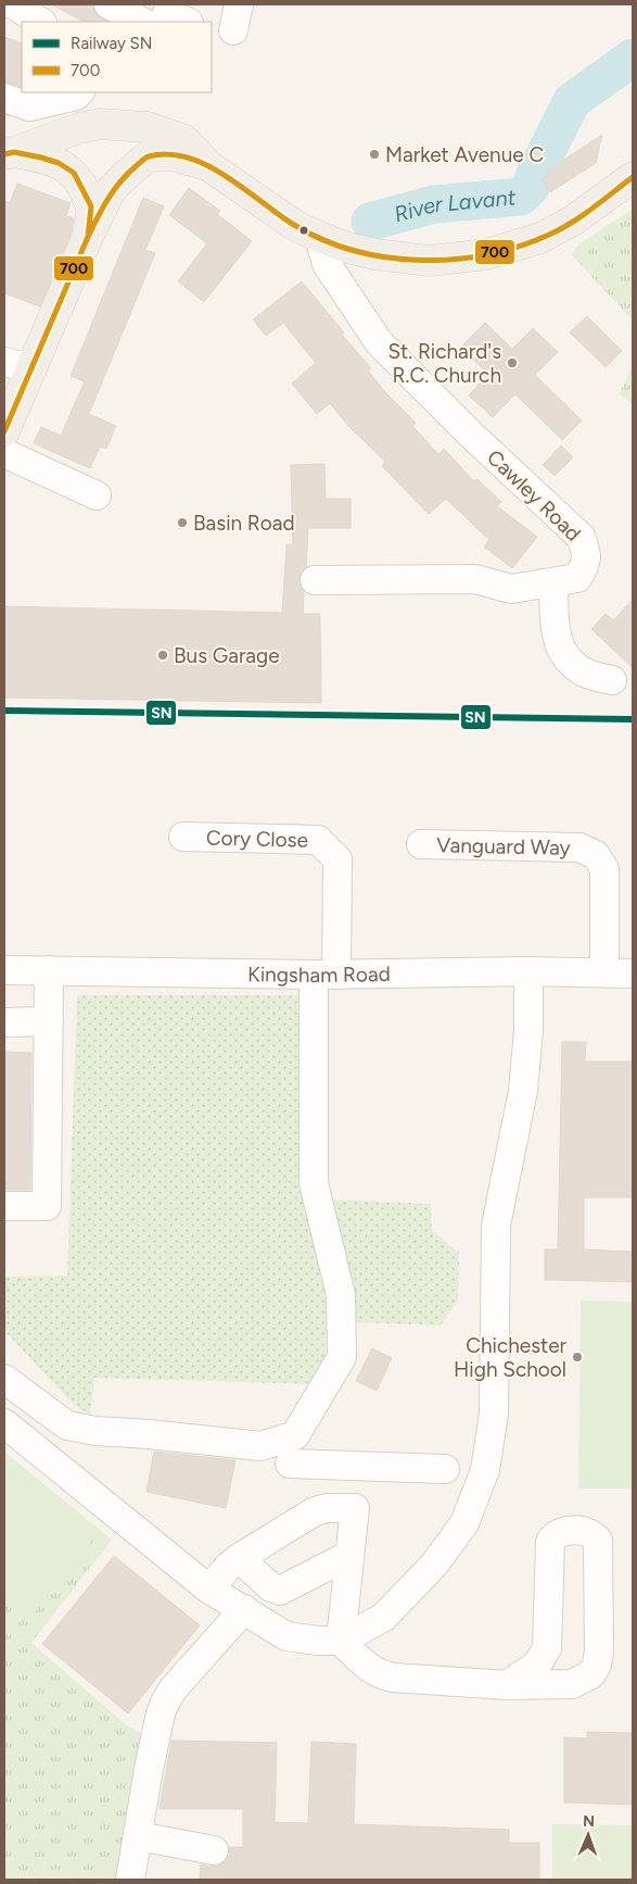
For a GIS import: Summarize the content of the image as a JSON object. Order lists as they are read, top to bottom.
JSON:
{
  "streets": {
    "street": [
      "Cawley Road",
      "Cory Close",
      "Vanguard Way",
      "Kingsham Road"
    ]
  },
  "crossings": [
    ["Cory Close", "Kingsham Road"],
    ["Vanguard Way", "Kingsham Road"]
  ],
  "water": ["River Lavant"],
  "places": [
    "Market Avenue C",
    "St. Richard's R.C. Church",
    "Basin Road",
    "Bus Garage",
    "Chichester High School"
  ],
  "lines": ["transit line 700", "rail line SN"],
  "legend": ["Railway SN", "700"],
  "north": "top"
}
